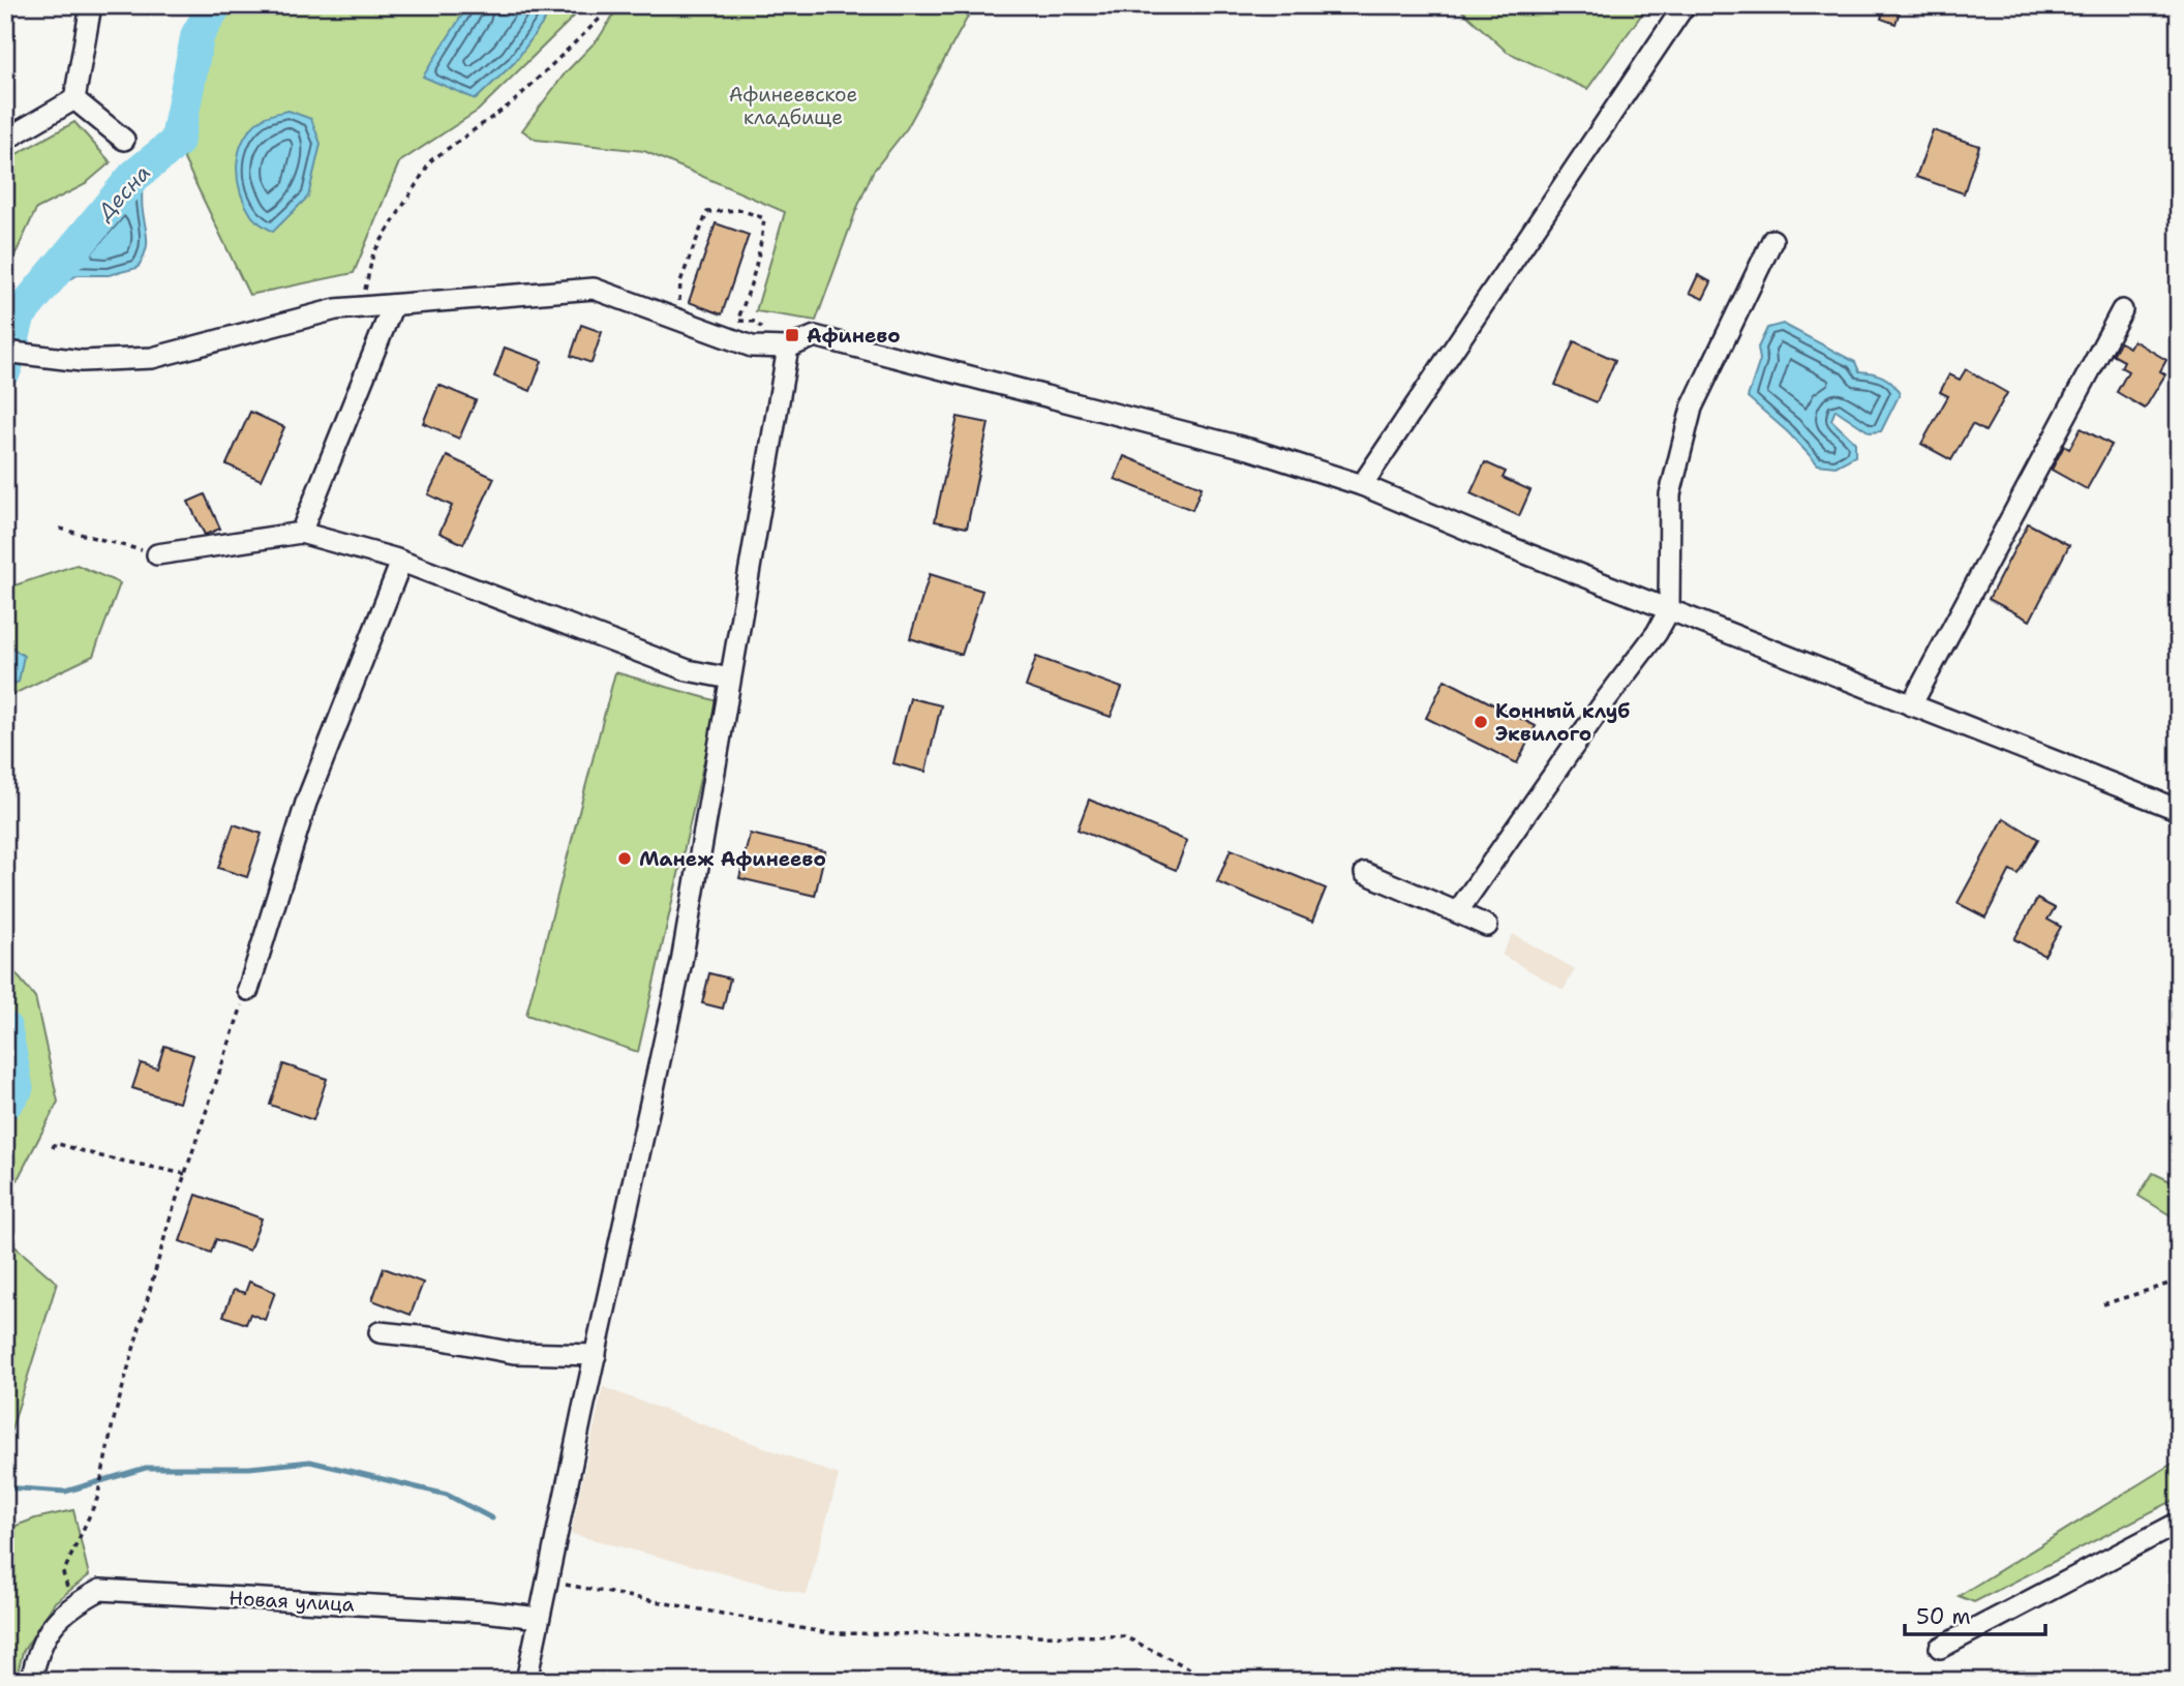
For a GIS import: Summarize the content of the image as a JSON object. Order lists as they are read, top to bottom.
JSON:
{
  "streets": {
    "street": ["Новая улица"]
  },
  "water": ["Десна"],
  "parks": ["Афинеевское кладбище"],
  "places": {
    "transit": ["Афинево"],
    "other": ["Конный клуб Эквилого", "Манеж Афинеево"]
  },
  "scale_bar": "50 m"
}
